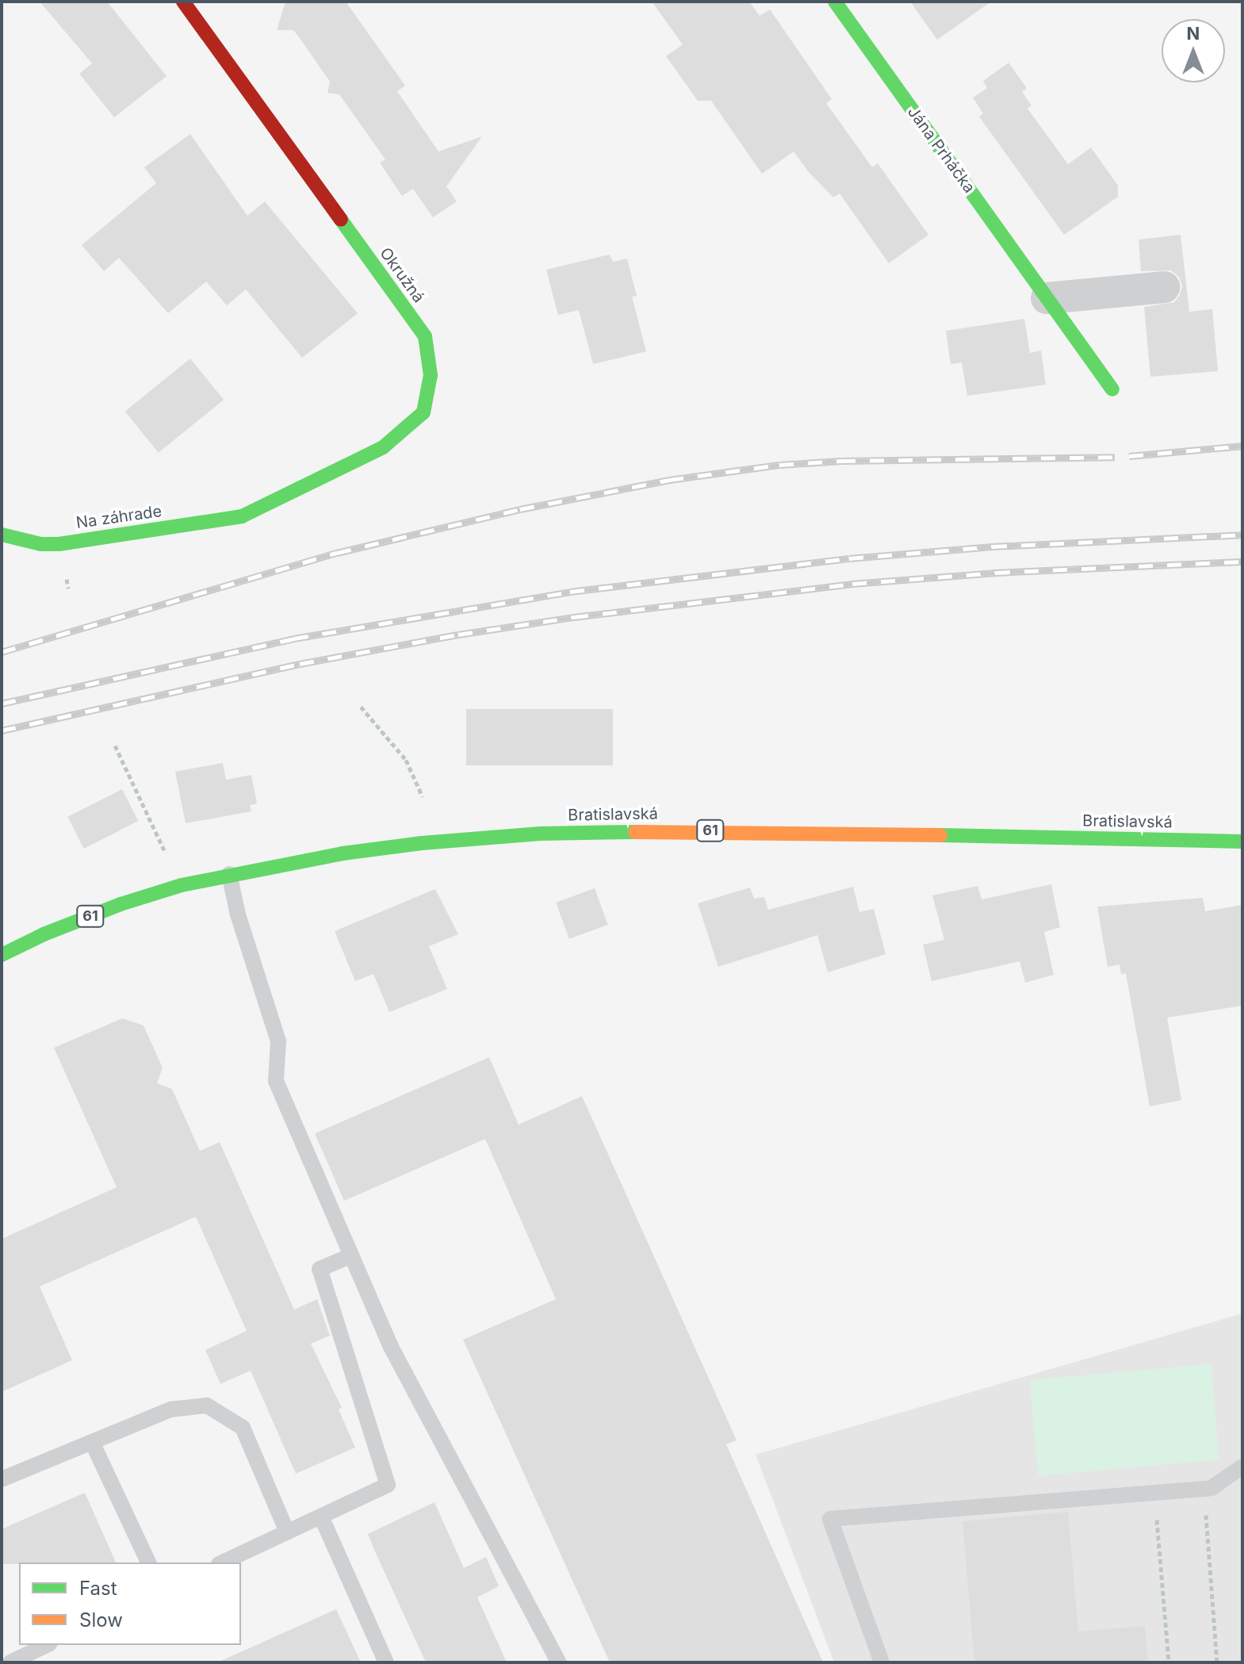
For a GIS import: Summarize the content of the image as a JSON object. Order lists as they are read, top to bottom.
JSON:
{
  "streets": {
    "street": [
      "Jána Prháčka",
      "Okružná",
      "Na záhrade",
      "Bratislavská",
      "61"
    ]
  },
  "crossings": [
    ["Okružná", "Na záhrade"]
  ],
  "legend": ["Fast", "Slow"],
  "north": "top"
}
